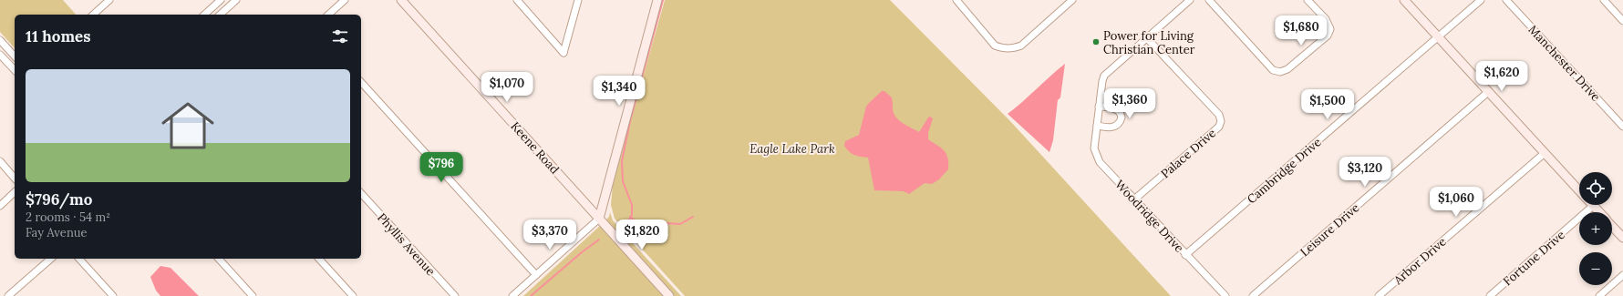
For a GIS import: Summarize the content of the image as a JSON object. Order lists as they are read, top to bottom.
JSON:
{
  "streets": {
    "street": [
      "Manchester Drive",
      "Keene Road",
      "Palace Drive",
      "Cambridge Drive",
      "Woodridge Drive",
      "Leisure Drive",
      "Phyllis Avenue",
      "Fortune Drive",
      "Arbor Drive"
    ]
  },
  "crossings": [
    ["Palace Drive", "Woodridge Drive"],
    ["Cambridge Drive", "Woodridge Drive"]
  ],
  "parks": ["Eagle Lake Park"],
  "places": ["Power for Living Christian Center"],
  "page": {
    "heading": "11 homes",
    "price": [
      "$1,680",
      "$1,620",
      "$1,070",
      "$1,340",
      "$1,360",
      "$1,500",
      "$796",
      "$3,120",
      "$1,060",
      "$3,370",
      "$1,820"
    ],
    "list": [
      {
        "name": "$796/mo",
        "note": "2 rooms · 54 m² · Fay Avenue"
      }
    ],
    "map_buttons": ["+", "−"]
  }
}
